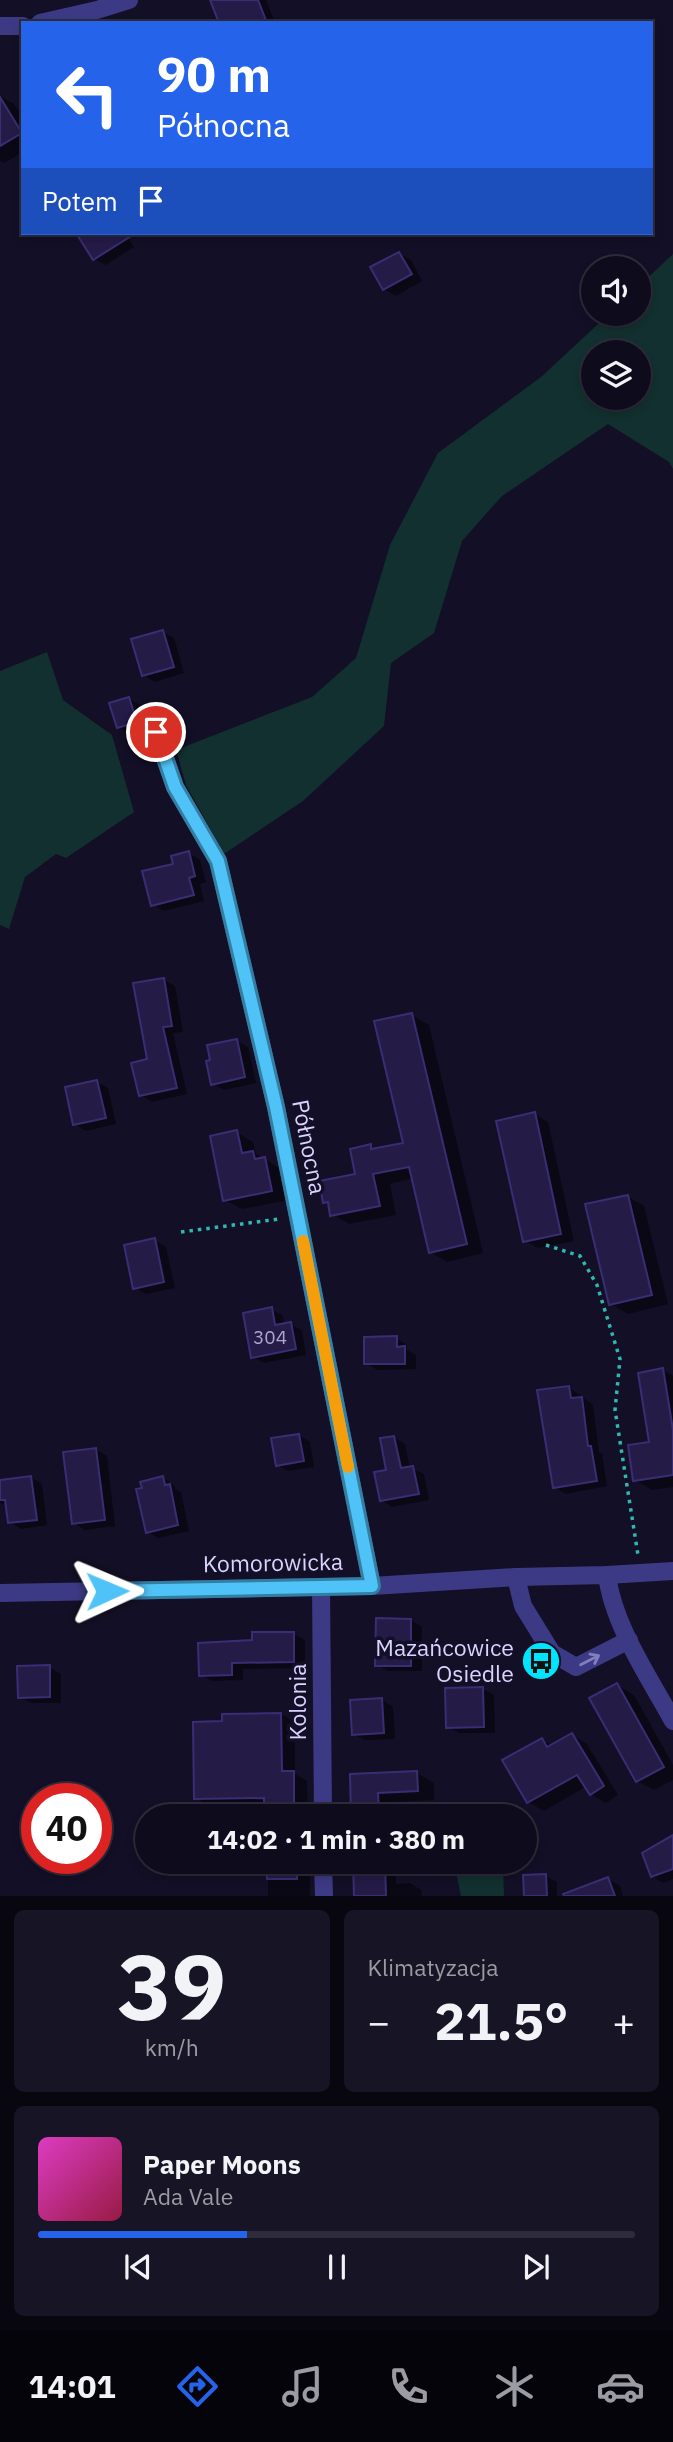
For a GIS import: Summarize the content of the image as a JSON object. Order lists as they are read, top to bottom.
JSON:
{
  "streets": {
    "street": ["Północna", "Komorowicka", "Kolonia"]
  },
  "crossings": [
    ["Północna", "Komorowicka"],
    ["Komorowicka", "Kolonia"]
  ],
  "places": {
    "bus stop": ["Mazańcowice Osiedle"]
  },
  "house_numbers": ["304"],
  "page": {
    "turn": ["90 m", "Północna"],
    "then": "Potem",
    "limit": "40",
    "trip": "14:02 · 1 min · 380 m",
    "tile": [
      ["39", "km/h"],
      "Klimatyzacja"
    ],
    "heat": ["−", "21.5°", "+"],
    "song": ["Paper Moons", "Ada Vale"],
    "tabs": "14:01"
  }
}
